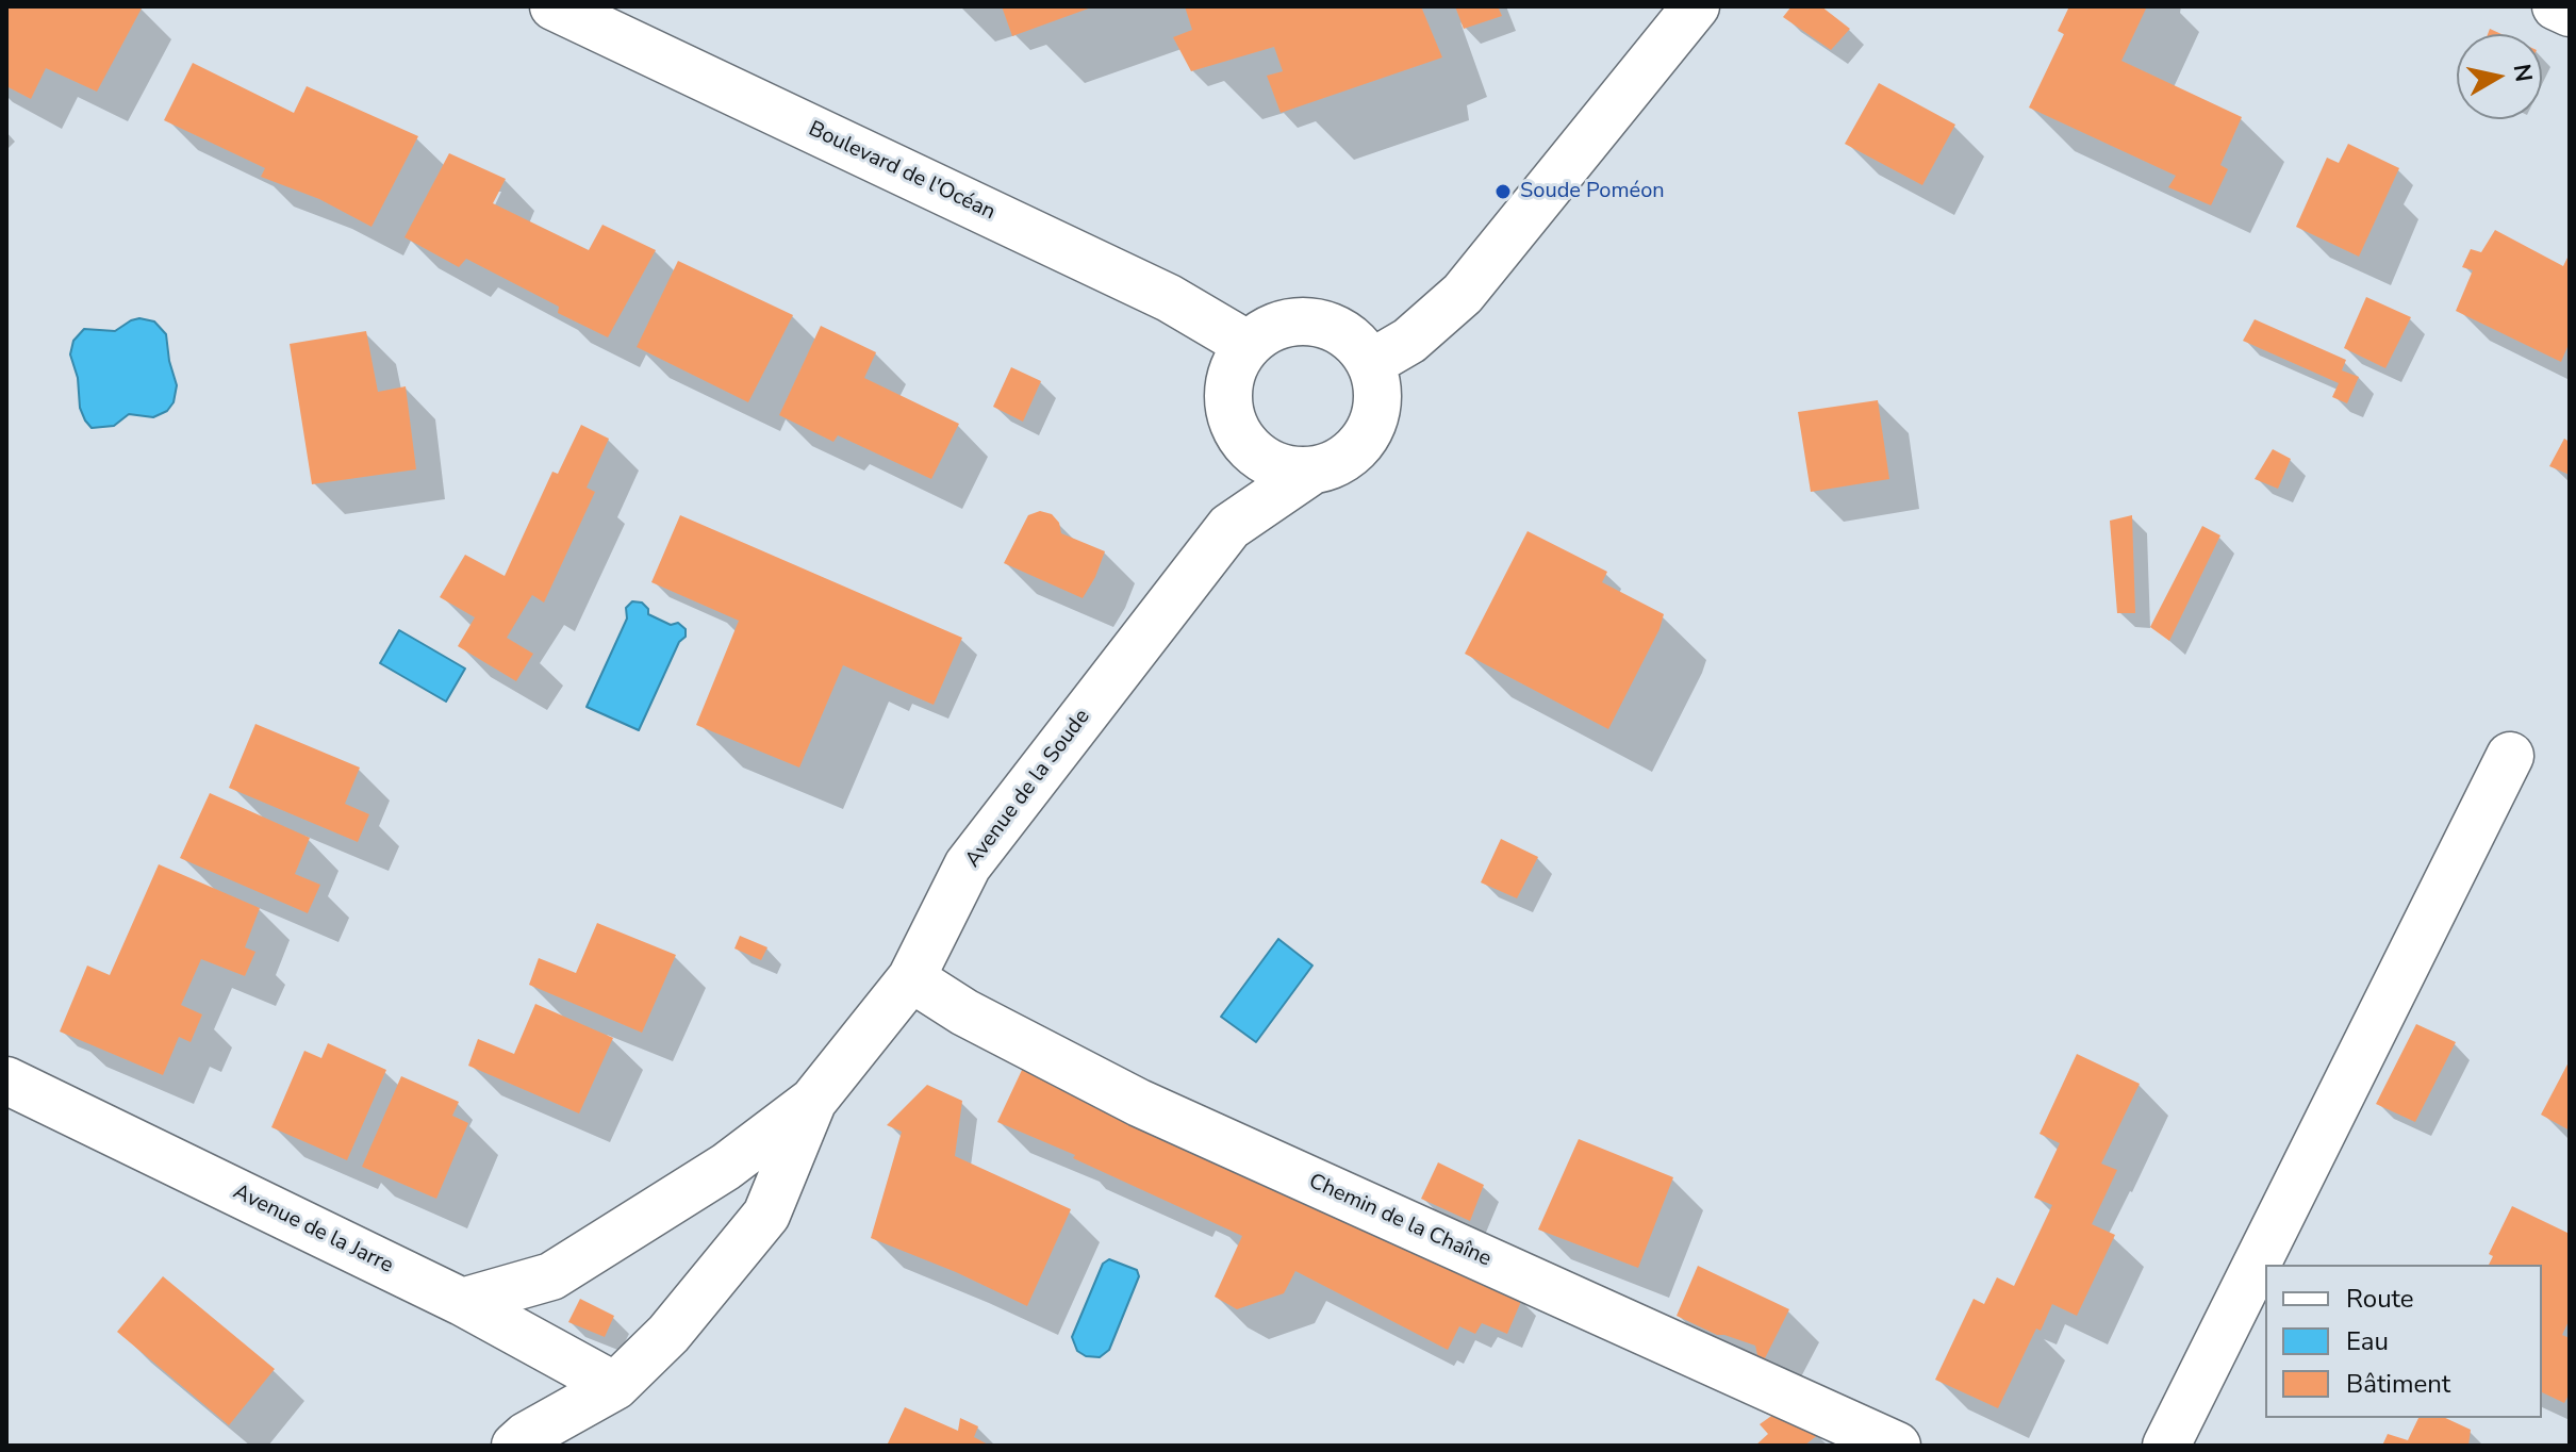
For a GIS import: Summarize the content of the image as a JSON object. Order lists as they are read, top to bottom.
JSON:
{
  "streets": {
    "street": [
      "Boulevard de l'Océan",
      "Avenue de la Soude",
      "Chemin de la Chaîne",
      "Avenue de la Jarre"
    ]
  },
  "crossings": [
    ["Boulevard de l'Océan", "Avenue de la Soude"],
    ["Avenue de la Soude", "Chemin de la Chaîne"],
    ["Avenue de la Soude", "Avenue de la Jarre"]
  ],
  "places": ["Soude Poméon"],
  "legend": ["Route", "Eau", "Bâtiment"],
  "north": "right"
}
